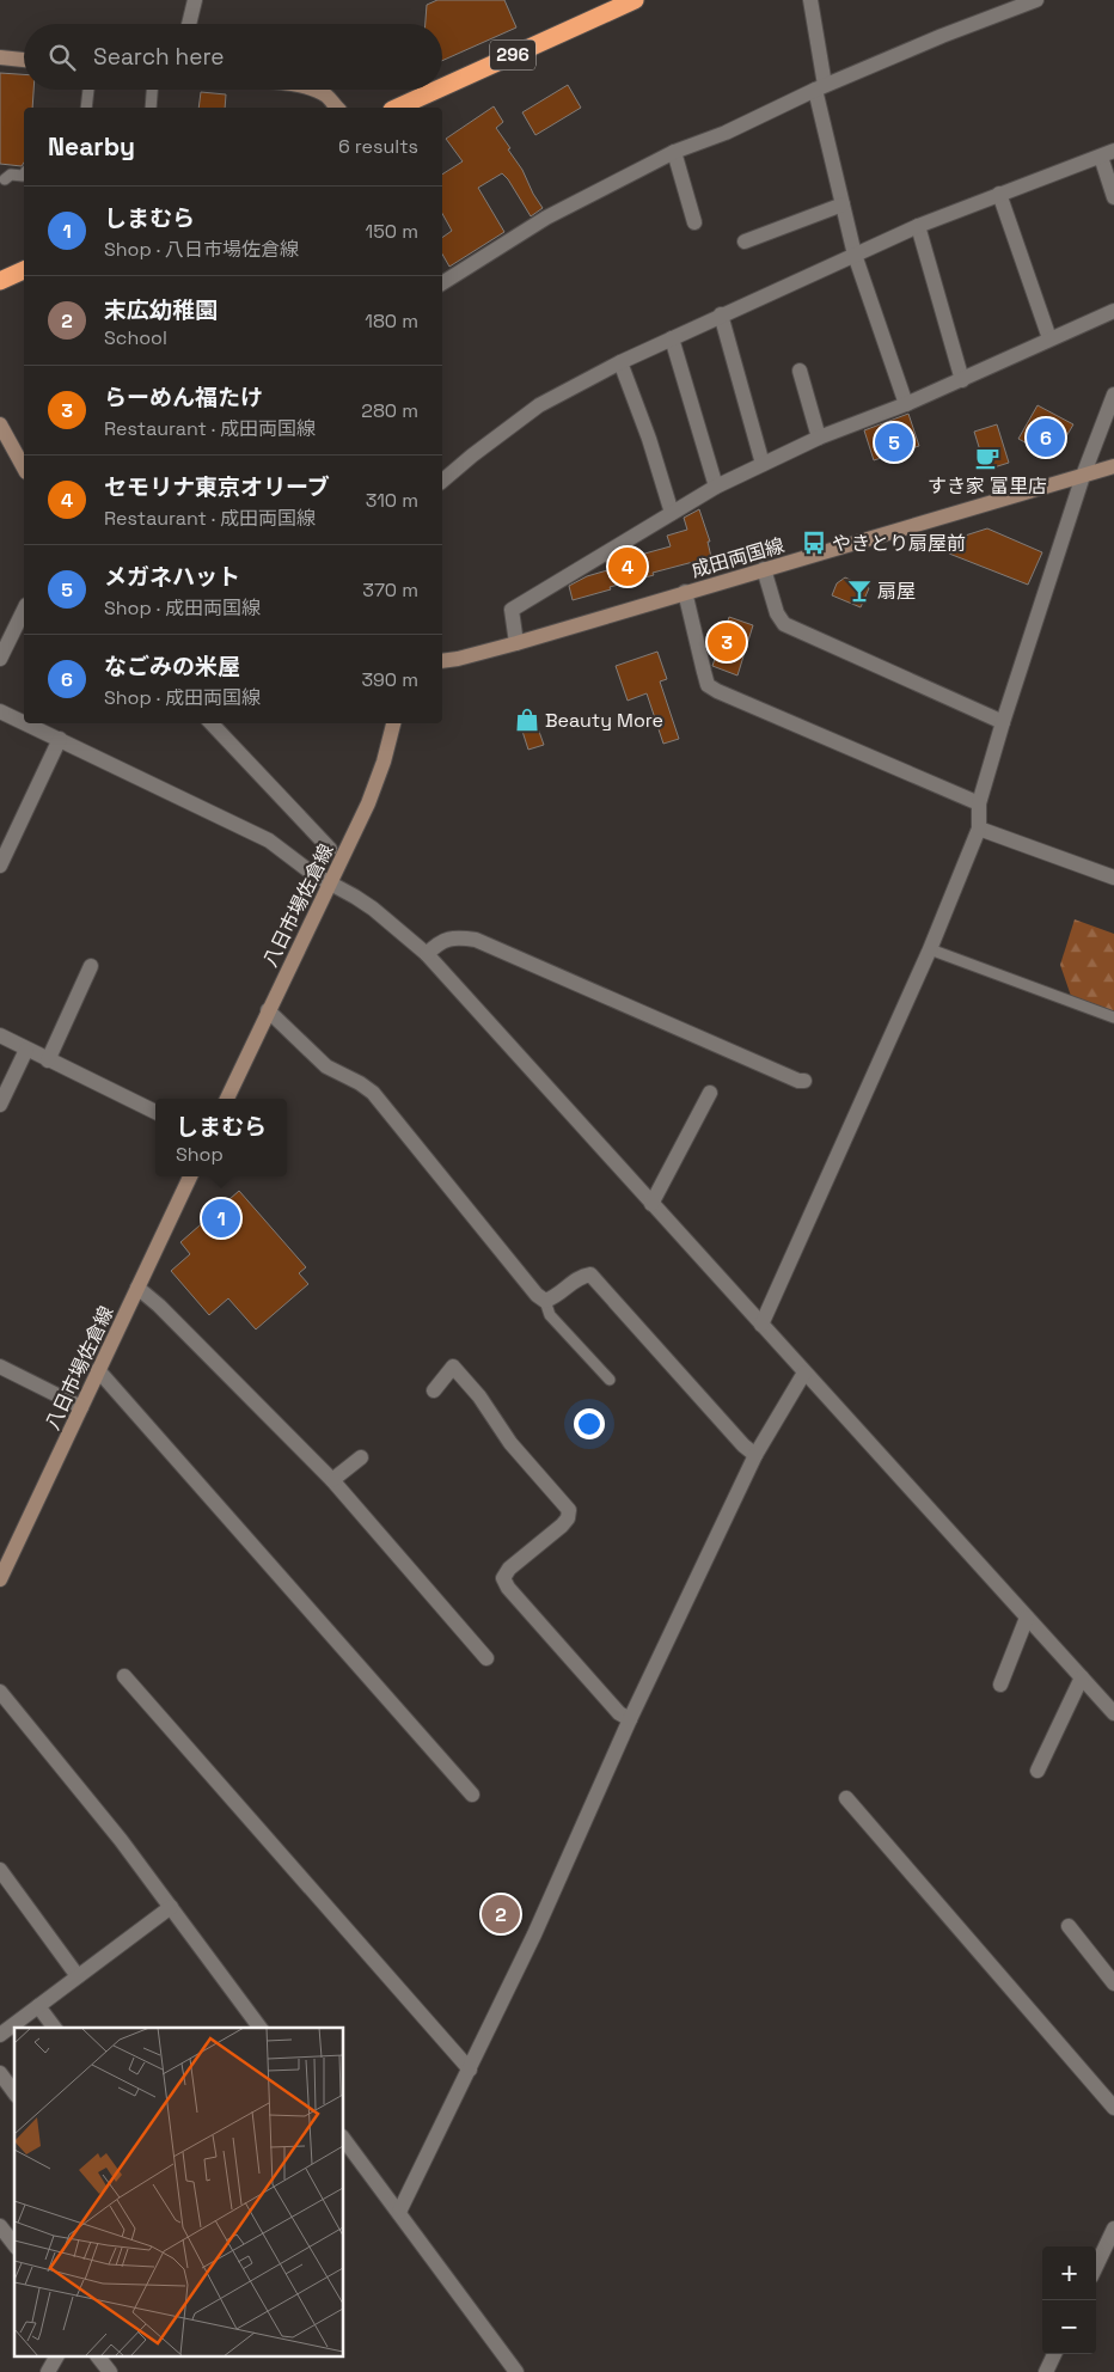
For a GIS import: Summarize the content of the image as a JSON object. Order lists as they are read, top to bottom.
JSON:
{
  "streets": {
    "highway": ["296"],
    "main road": ["成田両国線", "八日市場佐倉線"]
  },
  "places": {
    "cafe": ["すき家 富里店"],
    "bus stop": ["やきとり扇屋前"],
    "bar": ["扇屋"],
    "shop": ["Beauty More"]
  },
  "page": {
    "search": "Search here",
    "heading": ["Nearby", "6 results"],
    "list": [
      {
        "mark": "1",
        "name": "しまむら",
        "note": "Shop · 八日市場佐倉線",
        "value": "150 m"
      },
      {
        "mark": "2",
        "name": "末広幼稚園",
        "note": "School",
        "value": "180 m"
      },
      {
        "mark": "3",
        "name": "らーめん福たけ",
        "note": "Restaurant · 成田両国線",
        "value": "280 m"
      },
      {
        "mark": "4",
        "name": "セモリナ東京オリーブ",
        "note": "Restaurant · 成田両国線",
        "value": "310 m"
      },
      {
        "mark": "5",
        "name": "メガネハット",
        "note": "Shop · 成田両国線",
        "value": "370 m"
      },
      {
        "mark": "6",
        "name": "なごみの米屋",
        "note": "Shop · 成田両国線",
        "value": "390 m"
      }
    ],
    "pins": [
      "6",
      "5",
      "4",
      "3",
      "1",
      "2"
    ],
    "popup": ["しまむら", "Shop"],
    "map_buttons": ["+", "−"]
  }
}
